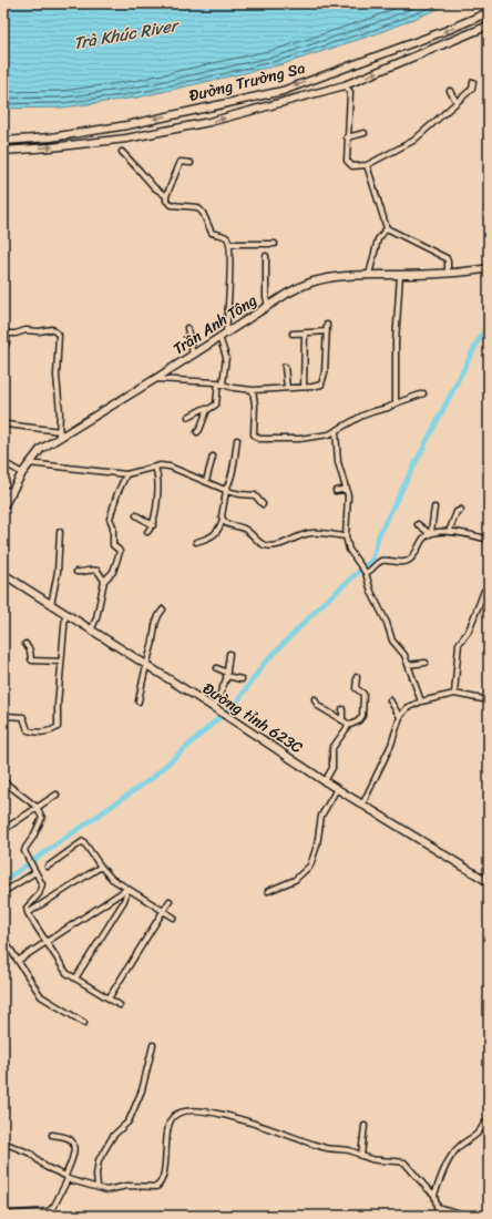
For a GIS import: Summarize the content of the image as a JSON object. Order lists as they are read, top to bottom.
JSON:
{
  "streets": {
    "main road": ["Đường Trường Sa", "Trần Anh Tông", "Đường tỉnh 623C"]
  },
  "water": ["Trà Khúc River"]
}
